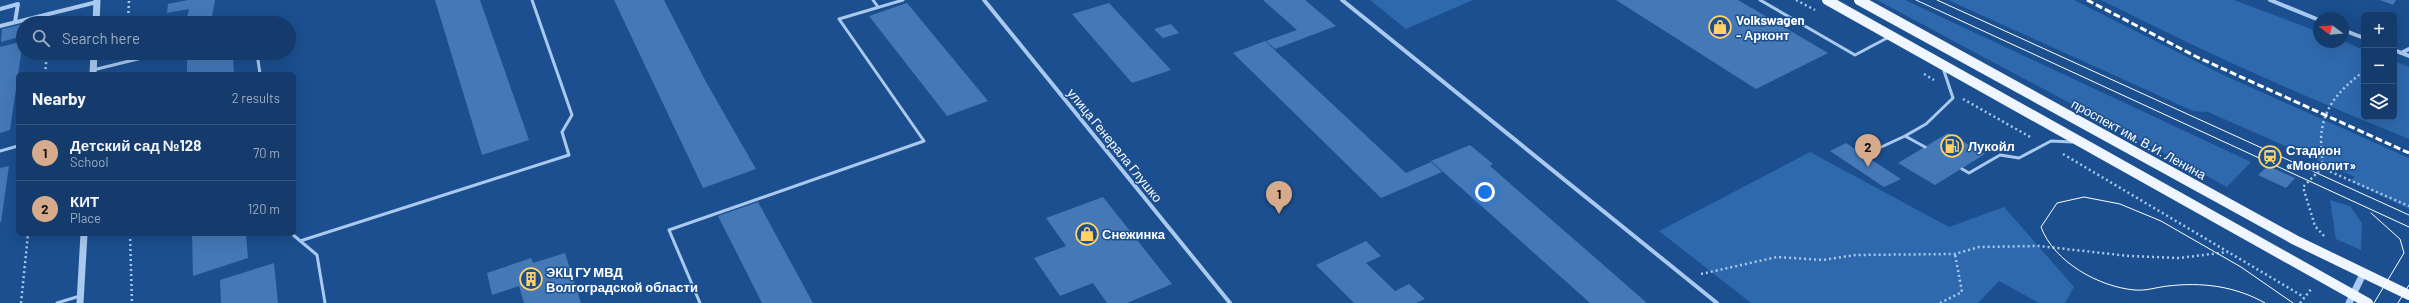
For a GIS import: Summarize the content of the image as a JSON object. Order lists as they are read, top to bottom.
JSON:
{
  "streets": {
    "main road": ["проспект им. В.И. Ленина"],
    "street": ["улица Генерала Глушко"]
  },
  "places": {
    "shop": ["Volkswagen - Арконт", "Снежинка"],
    "fuel station": ["Лукойл"],
    "station": ["Стадион «Монолит»"],
    "building": ["ЭКЦ ГУ МВД Волгоградской области"]
  },
  "north": "left",
  "page": {
    "map_buttons": ["+", "−"],
    "search": "Search here",
    "heading": ["Nearby", "2 results"],
    "list": [
      {
        "mark": "1",
        "name": "Детский сад №128",
        "note": "School",
        "value": "70 m"
      },
      {
        "mark": "2",
        "name": "КИТ",
        "note": "Place",
        "value": "120 m"
      }
    ],
    "pins": ["2", "1"]
  }
}
